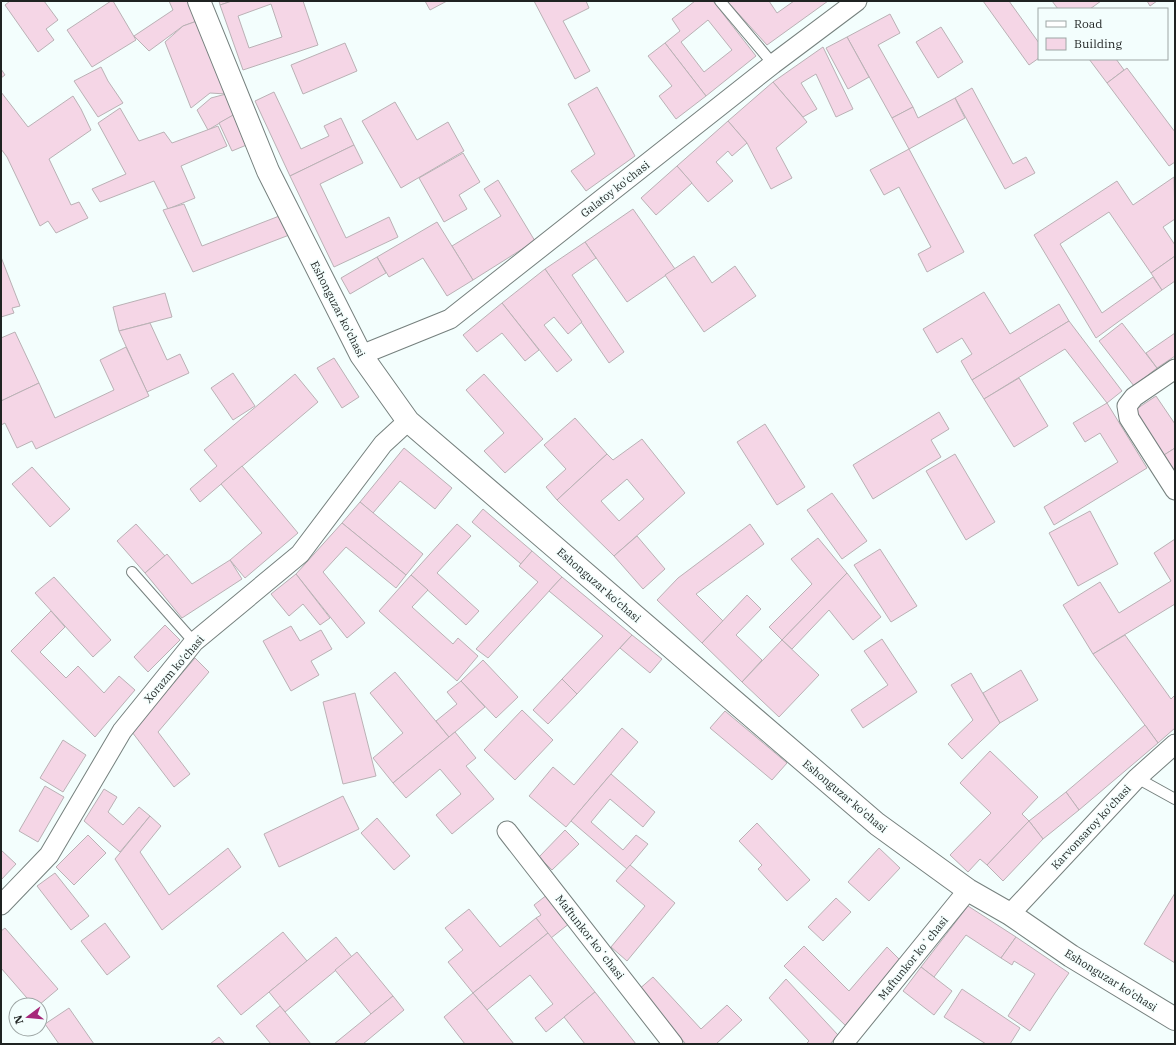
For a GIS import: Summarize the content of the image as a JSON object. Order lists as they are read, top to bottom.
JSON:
{
  "streets": {
    "street": [
      "Galatoy ko'chasi",
      "Eshonguzar ko'chasi",
      "Xorazm ko'chasi",
      "Karvonsaroy ko'chasi",
      "Maftunkor koʻchasi"
    ]
  },
  "crossings": [
    ["Galatoy ko'chasi", "Eshonguzar ko'chasi"],
    ["Eshonguzar ko'chasi", "Xorazm ko'chasi"],
    ["Eshonguzar ko'chasi", "Karvonsaroy ko'chasi"],
    ["Eshonguzar ko'chasi", "Maftunkor koʻchasi"]
  ],
  "legend": ["Road", "Building"],
  "north": "left"
}
